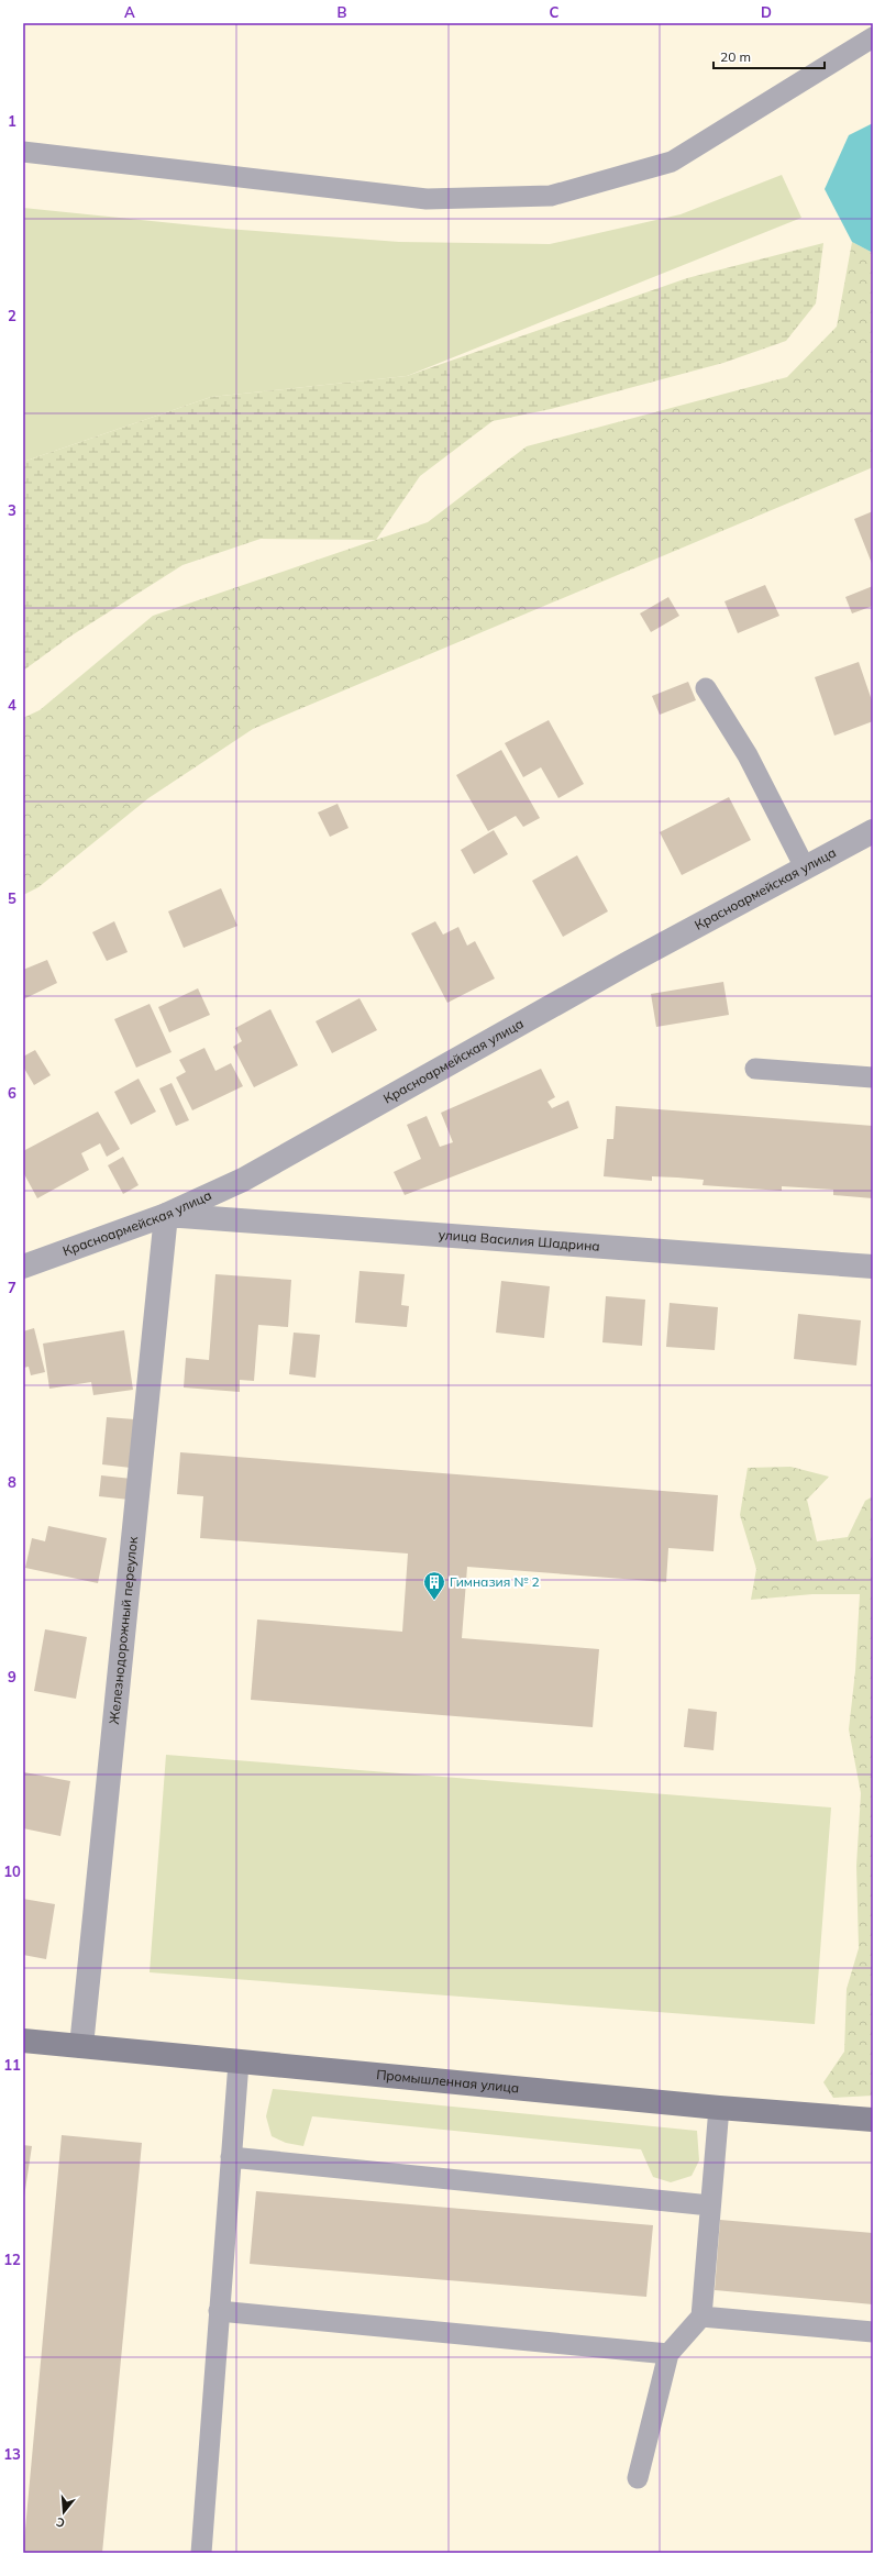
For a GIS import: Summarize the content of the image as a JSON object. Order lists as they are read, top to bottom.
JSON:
{
  "streets": {
    "street": [
      "Красноармейская улица",
      "улица Василия Шадрина",
      "Железнодорожный переулок",
      "Промышленная улица"
    ]
  },
  "crossings": [
    ["Красноармейская улица", "улица Василия Шадрина"],
    ["Красноармейская улица", "Железнодорожный переулок"],
    ["улица Василия Шадрина", "Железнодорожный переулок"],
    ["Железнодорожный переулок", "Промышленная улица"]
  ],
  "places": {
    "building": ["Гимназия № 2"]
  },
  "scale_bar": "20 m",
  "north": "bottom",
  "grid": {
    "columns": [
      "A",
      "B",
      "C",
      "D"
    ],
    "rows": [
      "1",
      "2",
      "3",
      "4",
      "5",
      "6",
      "7",
      "8",
      "9",
      "10",
      "11",
      "12",
      "13"
    ]
  }
}
